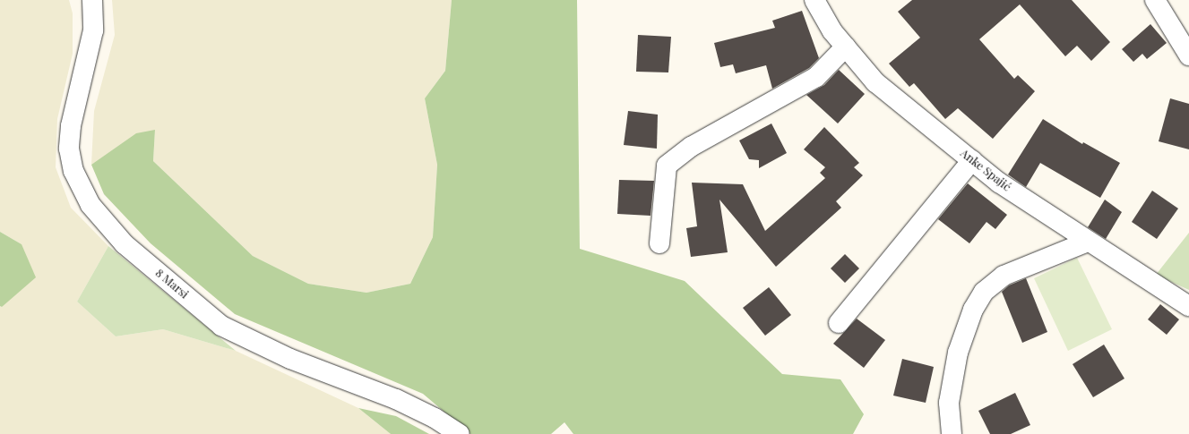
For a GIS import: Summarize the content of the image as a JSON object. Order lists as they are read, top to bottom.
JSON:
{
  "streets": {
    "street": ["Anke Spajić", "8 Marsi"]
  }
}
